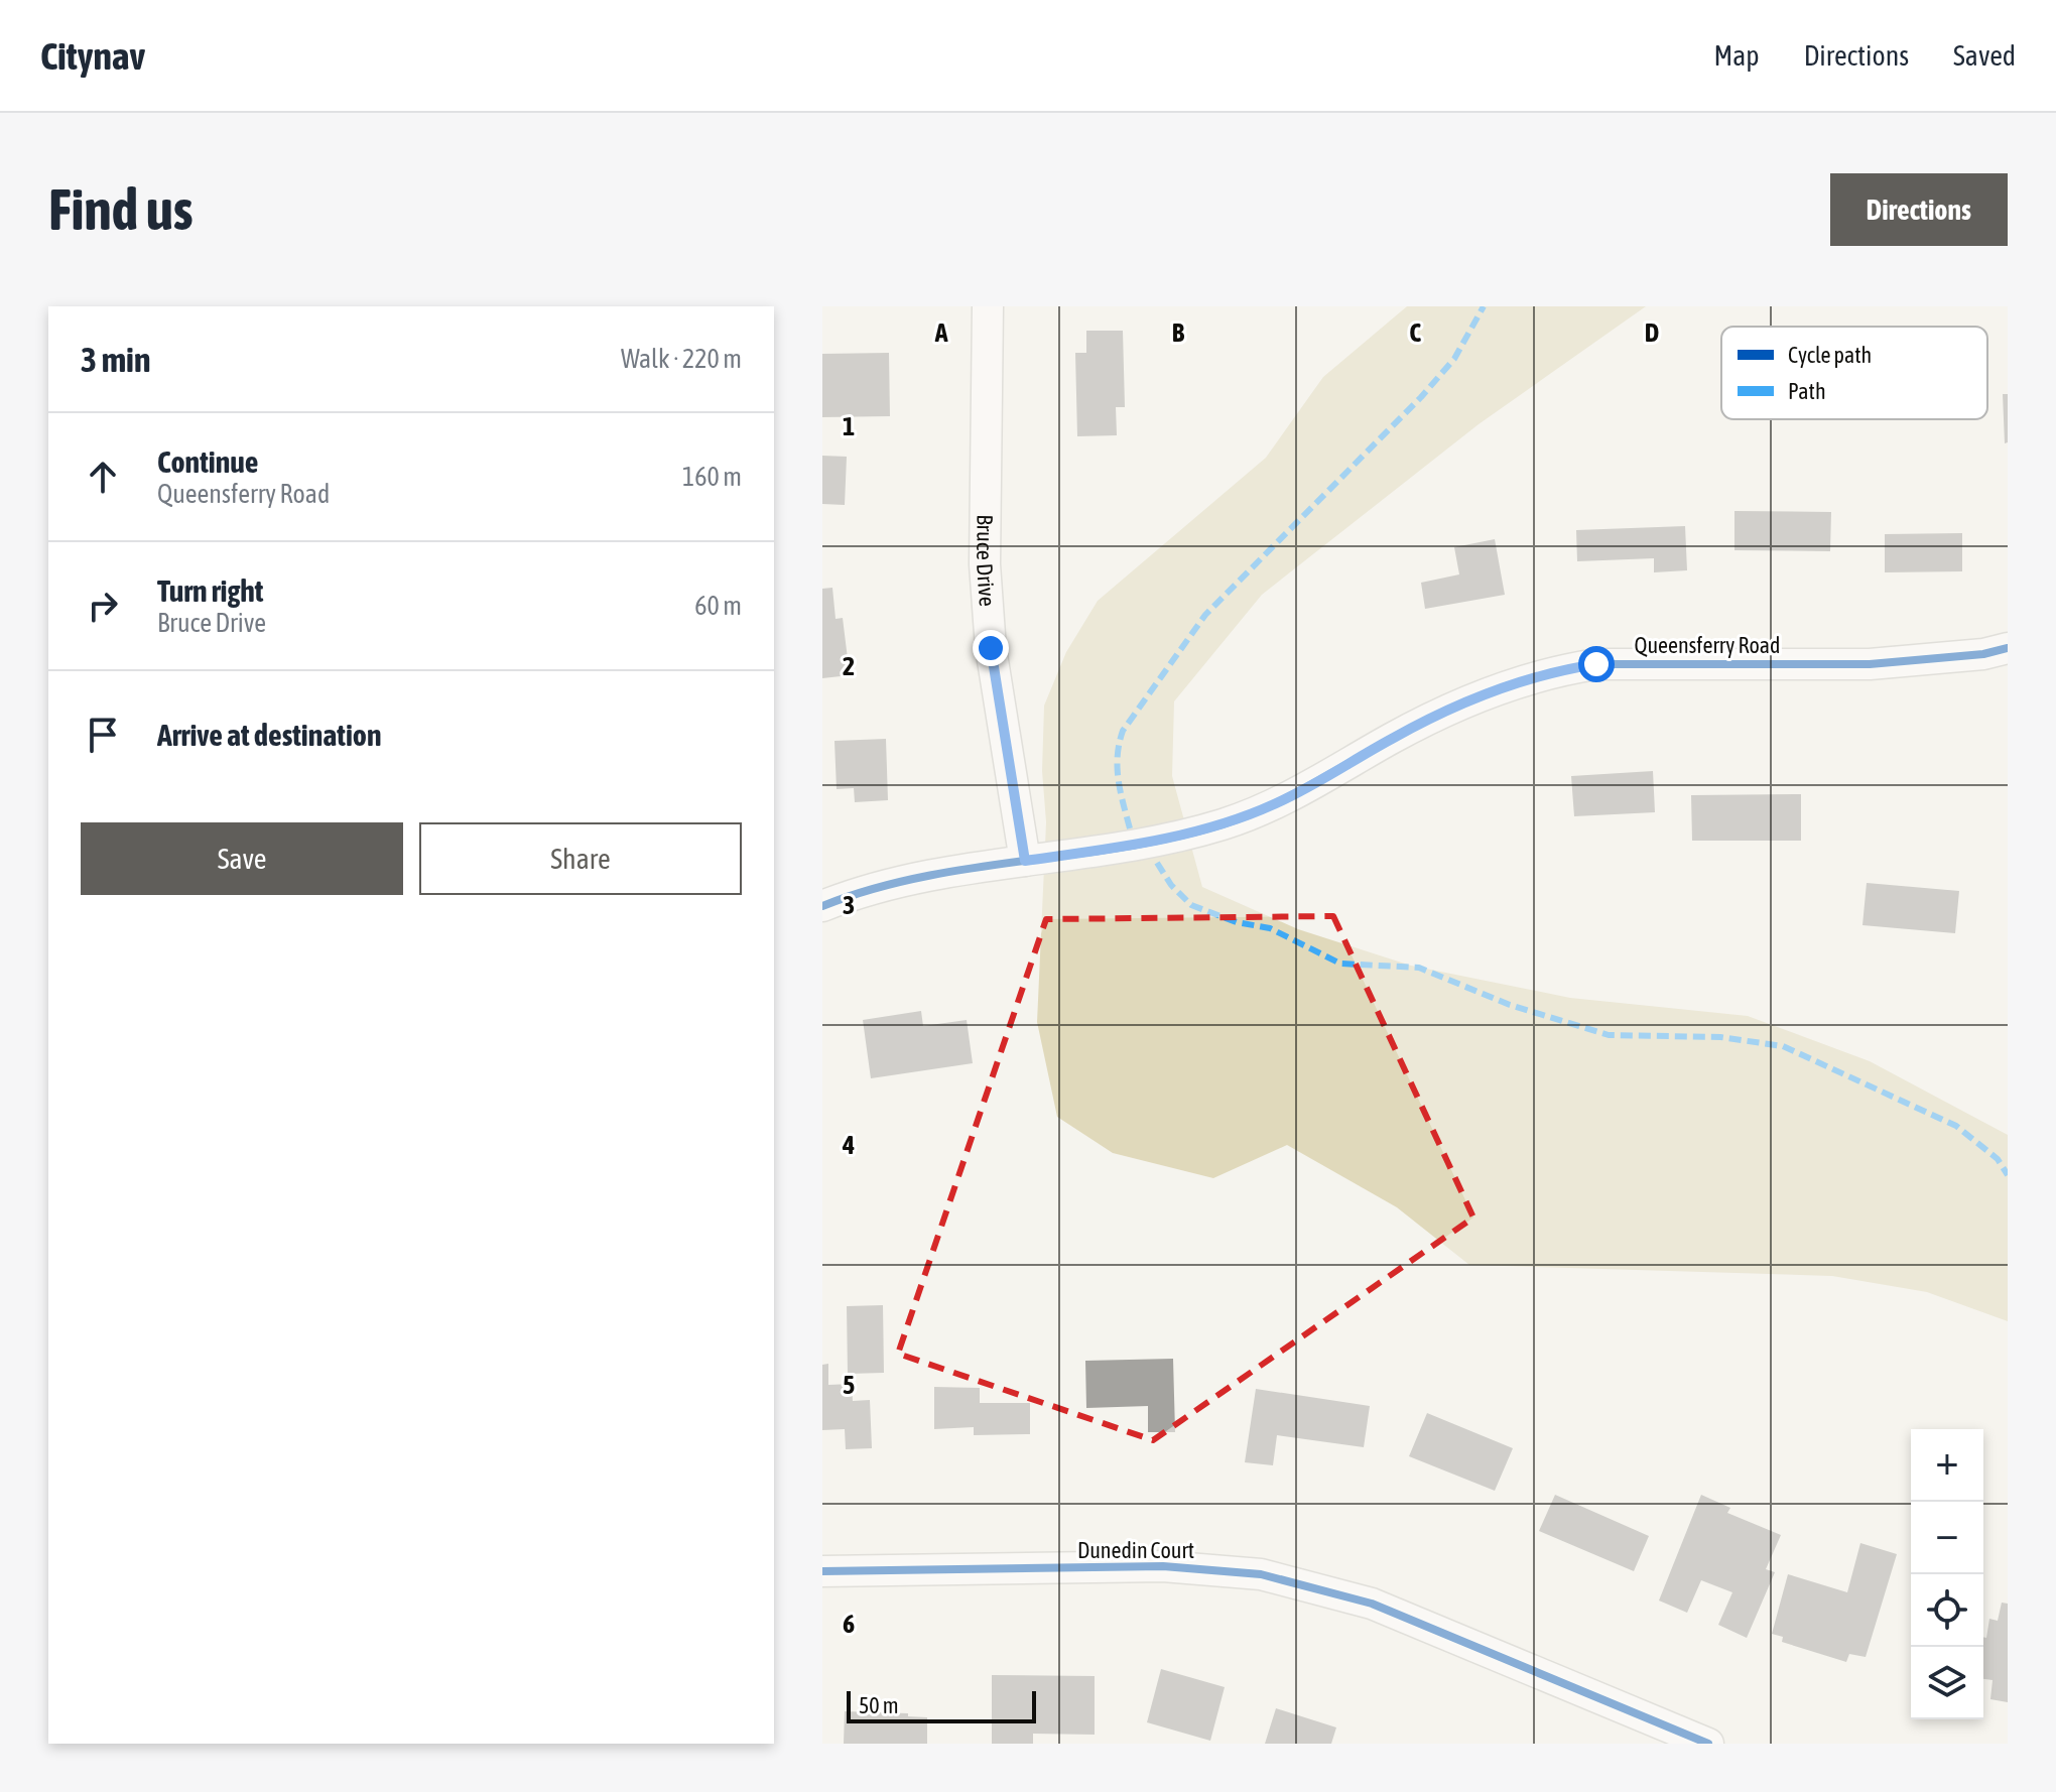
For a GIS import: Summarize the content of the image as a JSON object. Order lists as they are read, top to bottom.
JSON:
{
  "streets": {
    "street": ["Bruce Drive", "Queensferry Road", "Dunedin Court"]
  },
  "crossings": [
    ["Bruce Drive", "Queensferry Road"]
  ],
  "legend": ["Cycle path", "Path"],
  "scale_bar": "50 m",
  "page": {
    "header": "Citynav",
    "nav": ["Map", "Directions", "Saved"],
    "buttons": [
      "Directions",
      ["Save", "Share"]
    ],
    "title": "Find us",
    "heading": ["3 min", "Walk · 220 m"],
    "list": [
      ["Continue", "Queensferry Road", "160 m"],
      ["Turn right", "Bruce Drive", "60 m"],
      "Arrive at destination"
    ],
    "map_buttons": ["+", "−"],
    "scale": "50 m"
  },
  "grid": {
    "columns": [
      "A",
      "B",
      "C",
      "D"
    ],
    "rows": [
      "1",
      "2",
      "3",
      "4",
      "5",
      "6"
    ]
  }
}
